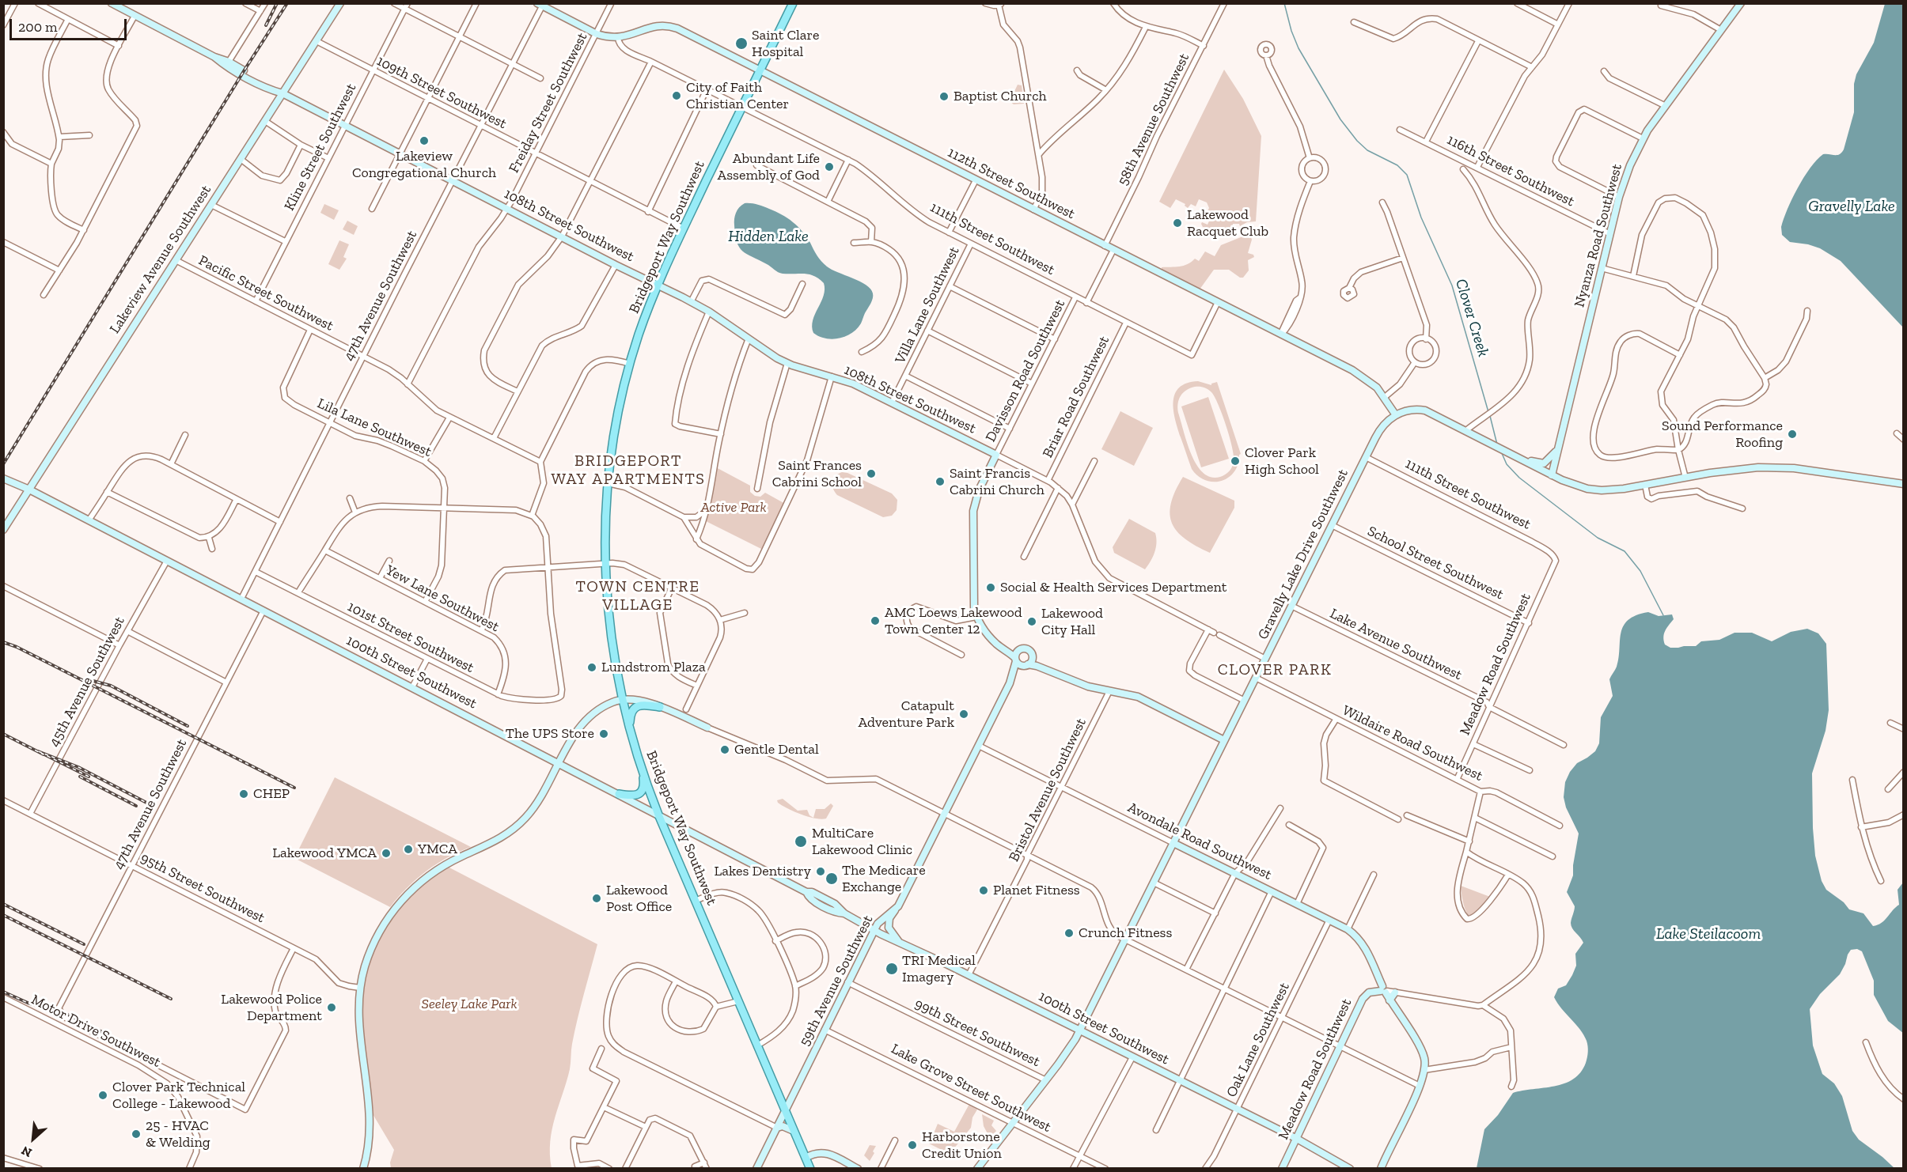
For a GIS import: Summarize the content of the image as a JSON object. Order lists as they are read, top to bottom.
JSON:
{
  "streets": {
    "main road": ["Bridgeport Way Southwest"],
    "street": [
      "109th Street Southwest",
      "Freiday Street Southwest",
      "58th Avenue Southwest",
      "Kline Street Southwest",
      "116th Street Southwest",
      "112th Street Southwest",
      "108th Street Southwest",
      "Nyanza Road Southwest",
      "111th Street Southwest",
      "Lakeview Avenue Southwest",
      "Pacific Street Southwest",
      "47th Avenue Southwest",
      "Villa Lane Southwest",
      "Davisson Road Southwest",
      "Briar Road Southwest",
      "Lila Lane Southwest",
      "Gravelly Lake Drive Southwest",
      "School Street Southwest",
      "Yew Lane Southwest",
      "101st Street Southwest",
      "Lake Avenue Southwest",
      "Meadow Road Southwest",
      "100th Street Southwest",
      "45th Avenue Southwest",
      "Wildaire Road Southwest",
      "Bristol Avenue Southwest",
      "Avondale Road Southwest",
      "95th Street Southwest",
      "59th Avenue Southwest",
      "Motor Drive Southwest",
      "99th Street Southwest",
      "Oak Lane Southwest",
      "Lake Grove Street Southwest"
    ]
  },
  "crossings": [
    ["109th Street Southwest", "Freiday Street Southwest"],
    ["109th Street Southwest", "Kline Street Southwest"],
    ["109th Street Southwest", "Bridgeport Way Southwest"],
    ["109th Street Southwest", "Lakeview Avenue Southwest"],
    ["109th Street Southwest", "47th Avenue Southwest"],
    ["Freiday Street Southwest", "112th Street Southwest"],
    ["Freiday Street Southwest", "108th Street Southwest"],
    ["Freiday Street Southwest", "Pacific Street Southwest"],
    ["58th Avenue Southwest", "112th Street Southwest"],
    ["Kline Street Southwest", "108th Street Southwest"],
    ["Kline Street Southwest", "Pacific Street Southwest"],
    ["116th Street Southwest", "Nyanza Road Southwest"],
    ["112th Street Southwest", "Bridgeport Way Southwest"],
    ["112th Street Southwest", "111th Street Southwest"],
    ["112th Street Southwest", "Gravelly Lake Drive Southwest"],
    ["108th Street Southwest", "Bridgeport Way Southwest"],
    ["108th Street Southwest", "Lakeview Avenue Southwest"],
    ["108th Street Southwest", "47th Avenue Southwest"],
    ["108th Street Southwest", "Villa Lane Southwest"],
    ["108th Street Southwest", "Davisson Road Southwest"],
    ["Bridgeport Way Southwest", "111th Street Southwest"],
    ["Bridgeport Way Southwest", "100th Street Southwest"],
    ["Bridgeport Way Southwest", "59th Avenue Southwest"],
    ["111th Street Southwest", "Villa Lane Southwest"],
    ["111th Street Southwest", "Davisson Road Southwest"],
    ["111th Street Southwest", "Briar Road Southwest"],
    ["111th Street Southwest", "Gravelly Lake Drive Southwest"],
    ["111th Street Southwest", "Meadow Road Southwest"],
    ["Lakeview Avenue Southwest", "Pacific Street Southwest"],
    ["Lakeview Avenue Southwest", "100th Street Southwest"],
    ["Pacific Street Southwest", "47th Avenue Southwest"],
    ["Pacific Street Southwest", "Lila Lane Southwest"],
    ["47th Avenue Southwest", "Lila Lane Southwest"],
    ["47th Avenue Southwest", "101st Street Southwest"],
    ["47th Avenue Southwest", "100th Street Southwest"],
    ["47th Avenue Southwest", "95th Street Southwest"],
    ["Lila Lane Southwest", "Yew Lane Southwest"],
    ["Gravelly Lake Drive Southwest", "School Street Southwest"],
    ["Gravelly Lake Drive Southwest", "Lake Avenue Southwest"],
    ["Gravelly Lake Drive Southwest", "100th Street Southwest"],
    ["Gravelly Lake Drive Southwest", "Wildaire Road Southwest"],
    ["Gravelly Lake Drive Southwest", "Avondale Road Southwest"],
    ["Gravelly Lake Drive Southwest", "99th Street Southwest"],
    ["Gravelly Lake Drive Southwest", "Lake Grove Street Southwest"],
    ["School Street Southwest", "Meadow Road Southwest"],
    ["Yew Lane Southwest", "101st Street Southwest"],
    ["Lake Avenue Southwest", "Meadow Road Southwest"],
    ["Meadow Road Southwest", "100th Street Southwest"],
    ["Meadow Road Southwest", "Wildaire Road Southwest"],
    ["Meadow Road Southwest", "Avondale Road Southwest"],
    ["100th Street Southwest", "45th Avenue Southwest"],
    ["100th Street Southwest", "Bristol Avenue Southwest"],
    ["100th Street Southwest", "59th Avenue Southwest"],
    ["100th Street Southwest", "Oak Lane Southwest"],
    ["45th Avenue Southwest", "95th Street Southwest"],
    ["Bristol Avenue Southwest", "Avondale Road Southwest"],
    ["Avondale Road Southwest", "59th Avenue Southwest"],
    ["Avondale Road Southwest", "Oak Lane Southwest"],
    ["59th Avenue Southwest", "99th Street Southwest"],
    ["59th Avenue Southwest", "Lake Grove Street Southwest"]
  ],
  "districts": ["BRIDGEPORT WAY APARTMENTS", "TOWN CENTRE VILLAGE", "CLOVER PARK"],
  "water": [
    "Gravelly Lake",
    "Hidden Lake",
    "Clover Creek",
    "Lake Steilacoom"
  ],
  "parks": ["Active Park", "Seeley Lake Park"],
  "places": [
    "Saint Clare Hospital",
    "City of Faith Christian Center",
    "Baptist Church",
    "Lakeview Congregational Church",
    "Abundant Life Assembly of God",
    "Lakewood Racquet Club",
    "Sound Performance Roofing",
    "Clover Park High School",
    "Saint Frances Cabrini School",
    "Saint Francis Cabrini Church",
    "Social & Health Services Department",
    "AMC Loews Lakewood Town Center 12",
    "Lakewood City Hall",
    "Lundstrom Plaza",
    "Catapult Adventure Park",
    "The UPS Store",
    "Gentle Dental",
    "CHEP",
    "MultiCare Lakewood Clinic",
    "YMCA",
    "Lakewood YMCA",
    "Lakes Dentistry",
    "The Medicare Exchange",
    "Planet Fitness",
    "Lakewood Post Office",
    "Crunch Fitness",
    "TRI Medical Imagery",
    "Lakewood Police Department",
    "Clover Park Technical College - Lakewood",
    "25 - HVAC & Welding",
    "Harborstone Credit Union"
  ],
  "scale_bar": "200 m",
  "north": "bottom left"
}
